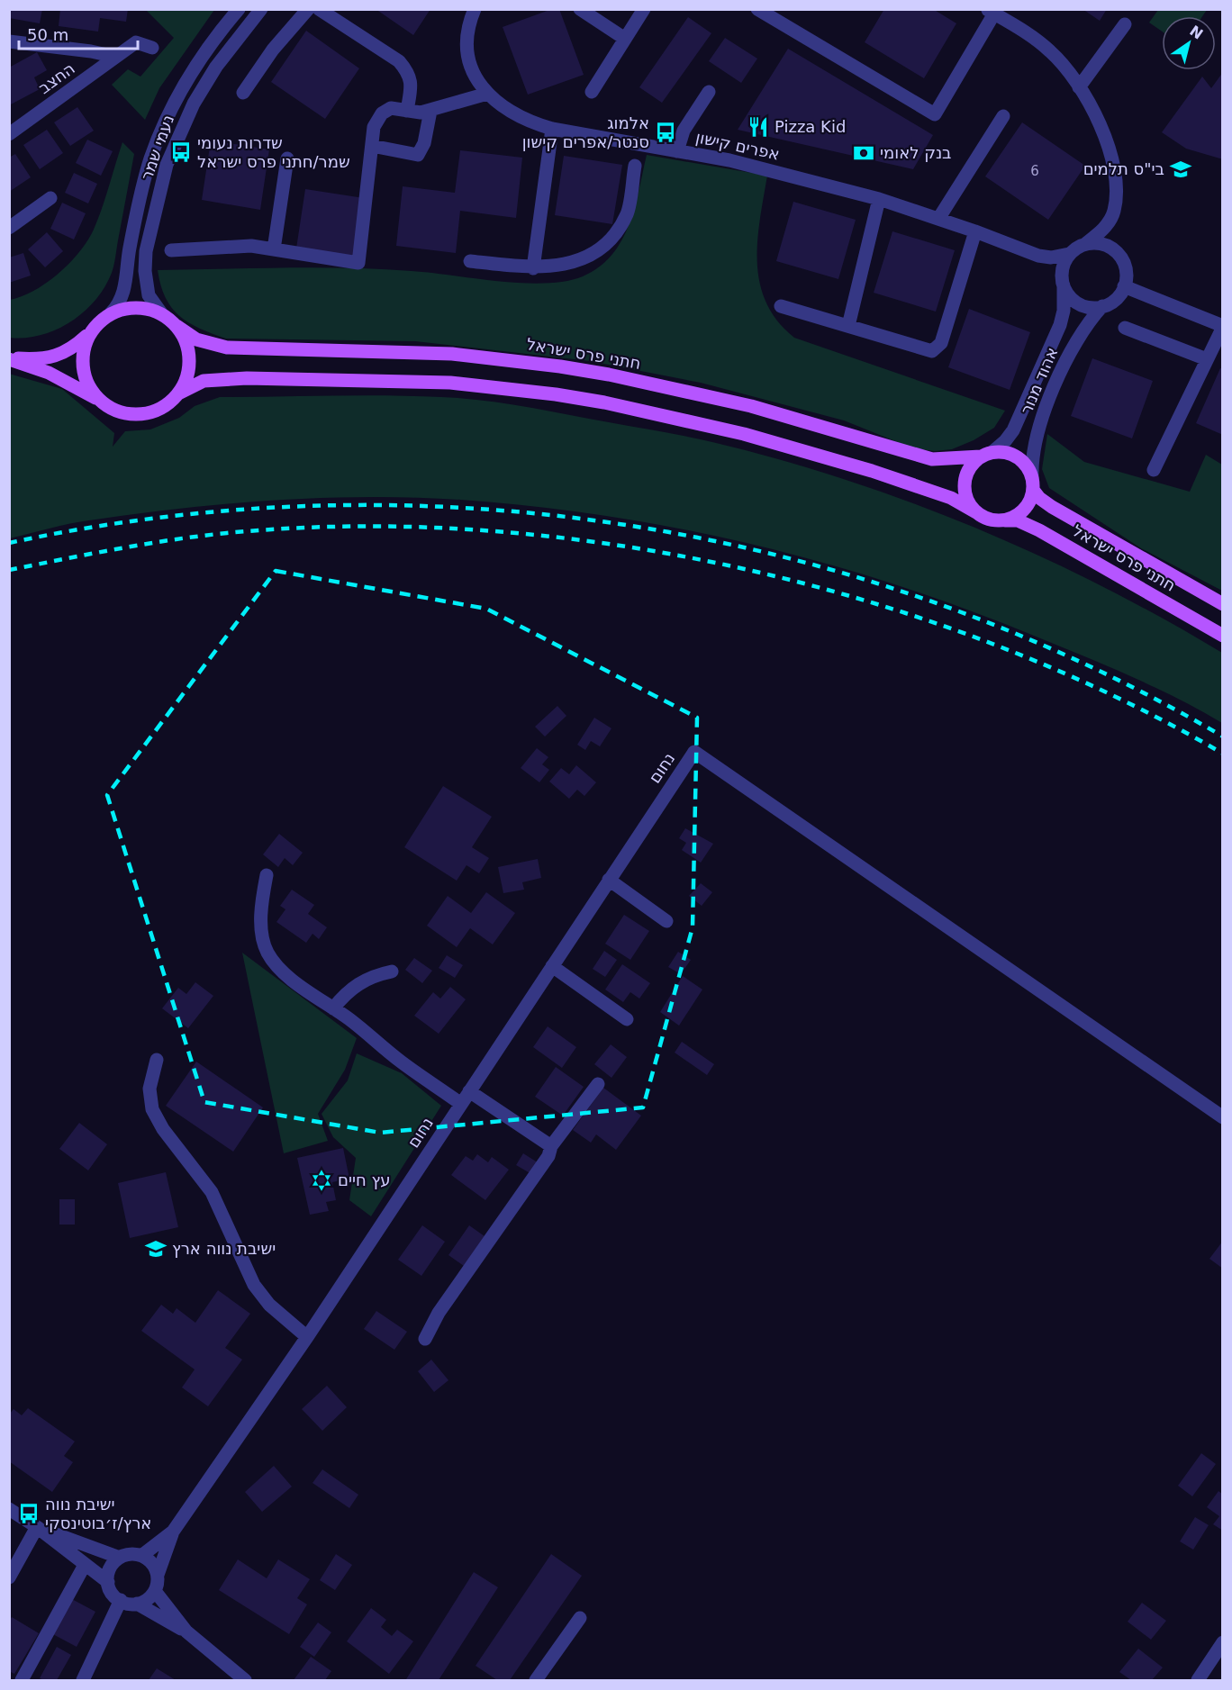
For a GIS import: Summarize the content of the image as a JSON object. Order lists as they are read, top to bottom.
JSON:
{
  "streets": {
    "main road": ["חתני פרס ישראל"],
    "street": [
      "החצב",
      "אפרים קישון",
      "נעמי שמר",
      "אהוד מנור",
      "נחום"
    ]
  },
  "crossings": [
    ["אפרים קישון", "אהוד מנור"],
    ["נעמי שמר", "חתני פרס ישראל"],
    ["חתני פרס ישראל", "אהוד מנור"]
  ],
  "places": {
    "restaurant": ["Pizza Kid"],
    "bus stop": ["אלמוג סנטר/אפרים קישון", "שדרות נעומי שמר/חתני פרס ישראל", "ישיבת נווה ארץ/ז׳בוטינסקי"],
    "bank": ["בנק לאומי"],
    "school or university": ["בי\"ס תלמים", "ישיבת נווה ארץ"],
    "synagogue": ["עץ חיים"]
  },
  "house_numbers": ["6"],
  "scale_bar": "50 m",
  "north": "top right"
}
